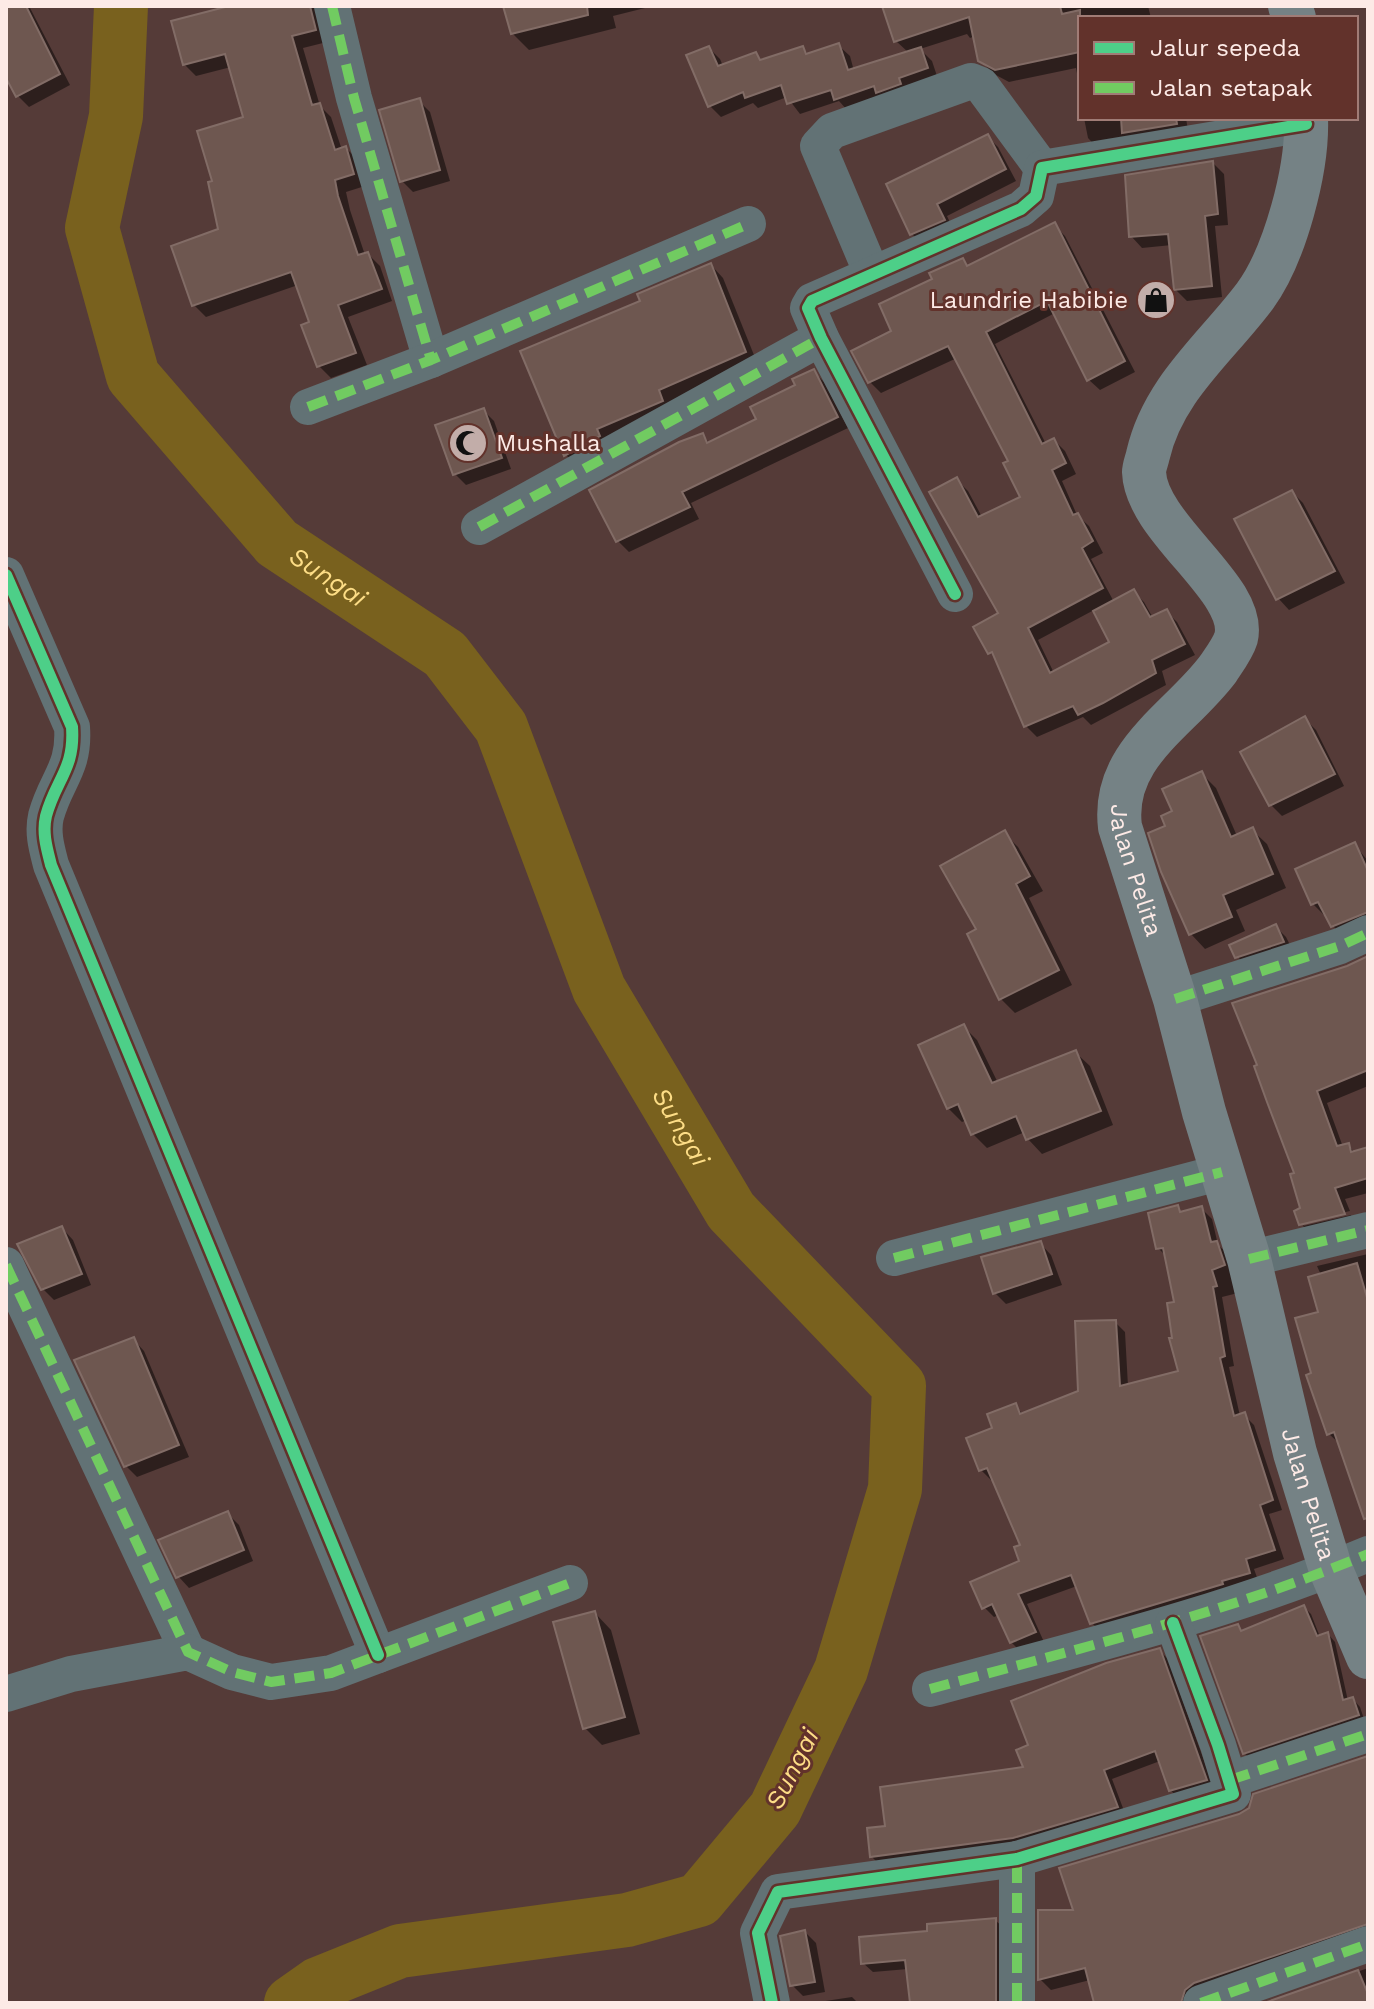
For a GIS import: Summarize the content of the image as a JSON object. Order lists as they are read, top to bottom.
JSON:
{
  "streets": {
    "highway": ["Jalan Pelita"]
  },
  "water": ["Sungai"],
  "places": {
    "shop": ["Laundrie Habibie"],
    "mosque": ["Mushalla"]
  },
  "legend": ["Jalur sepeda", "Jalan setapak"]
}
